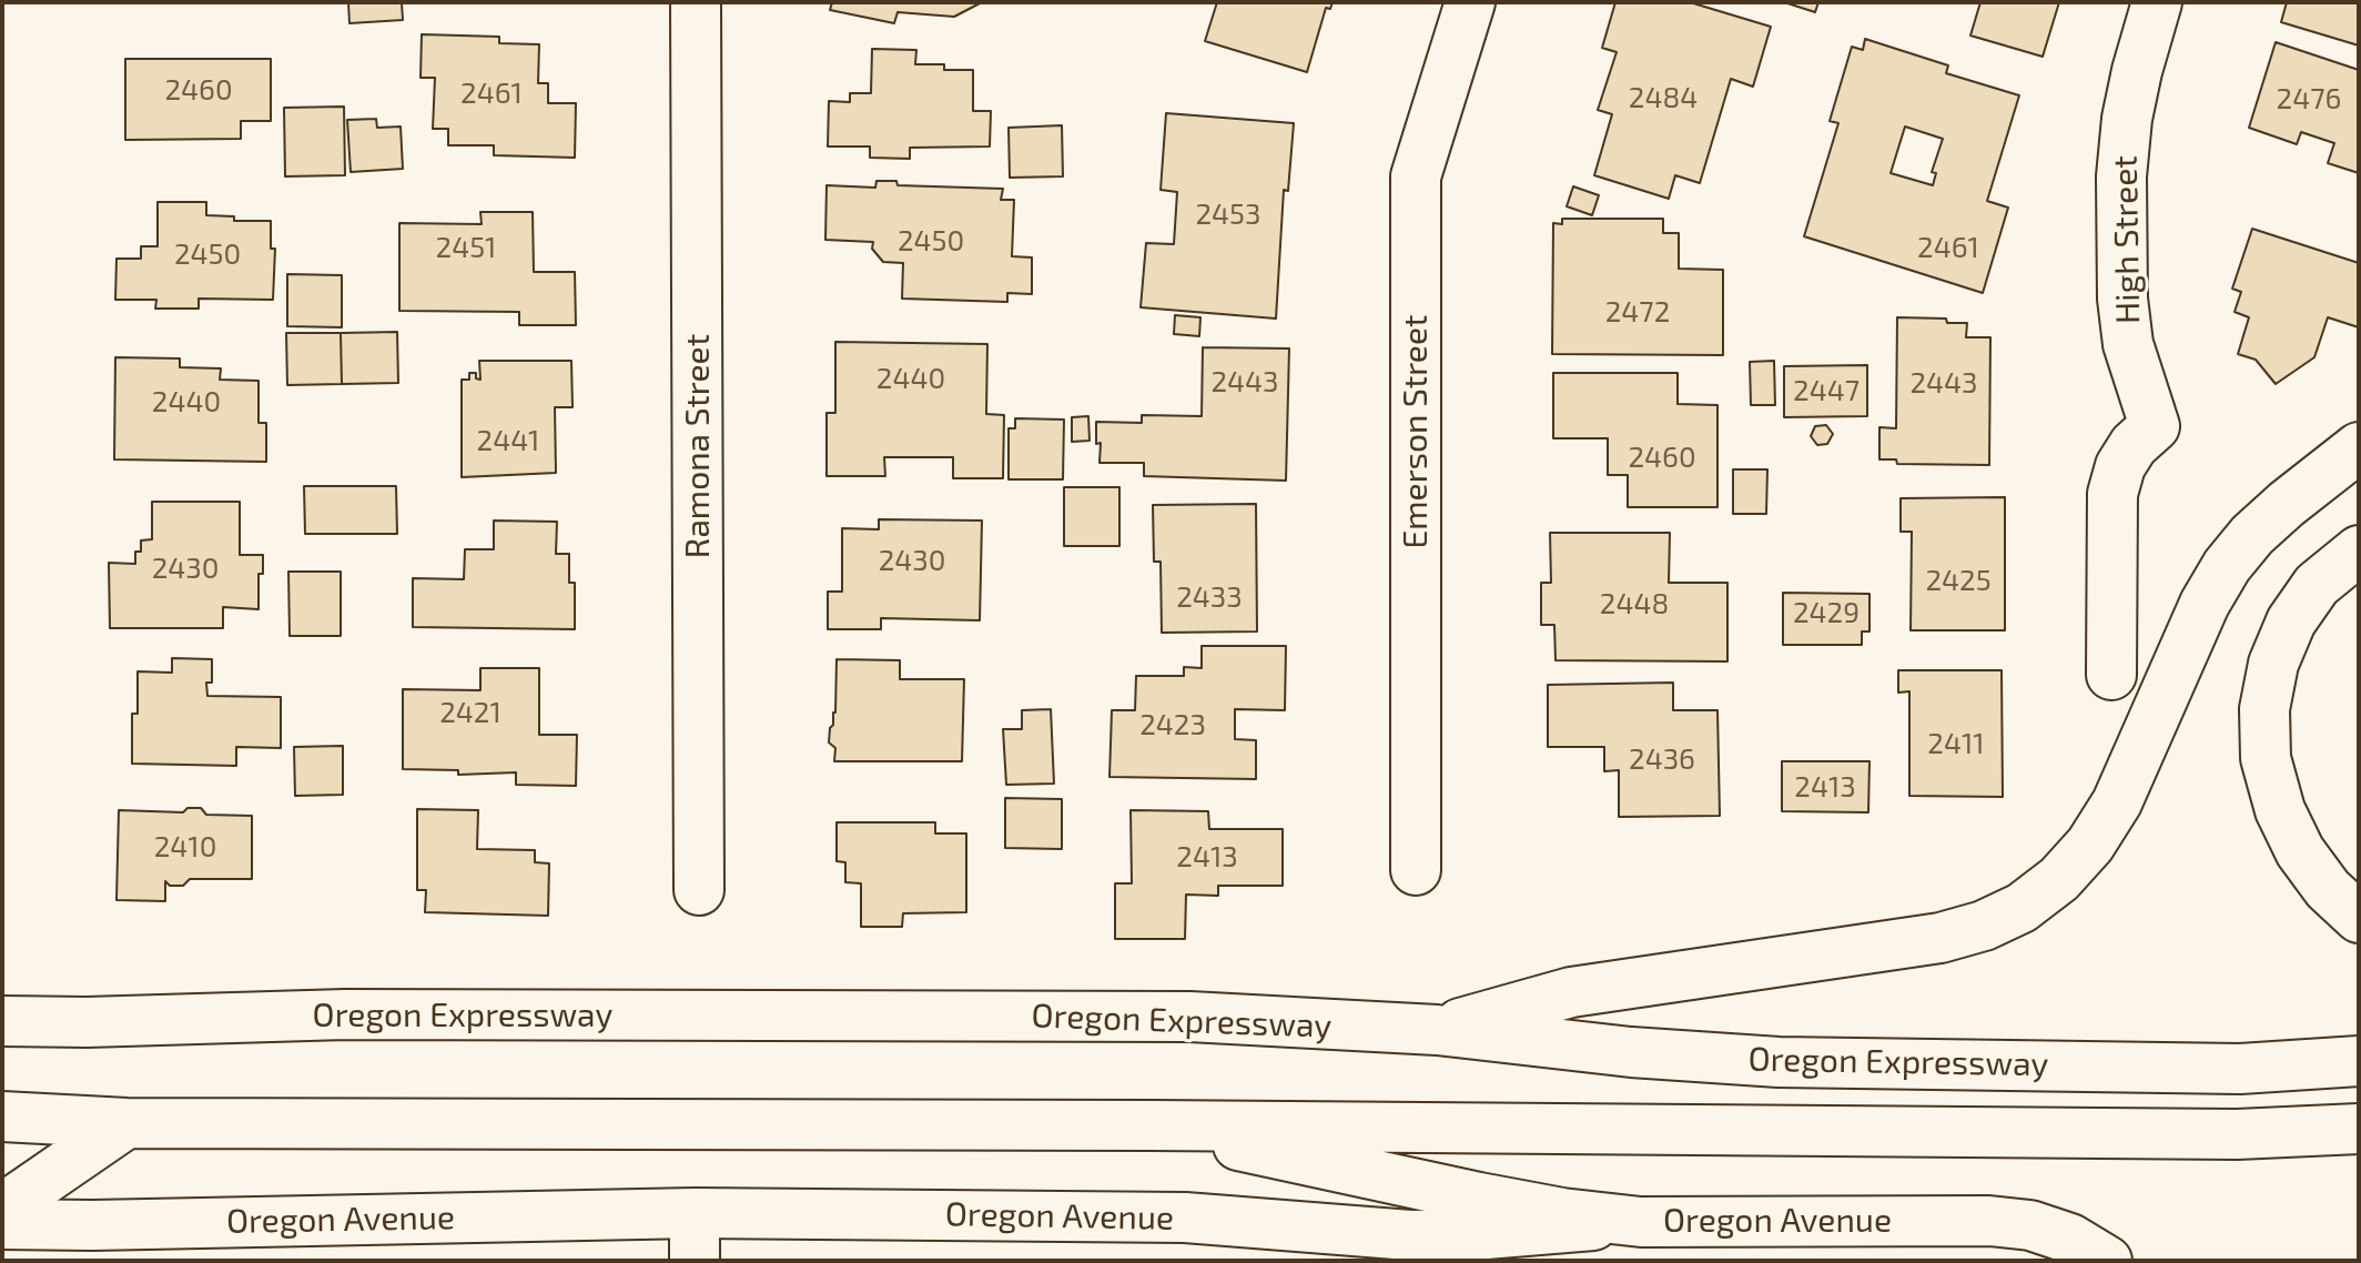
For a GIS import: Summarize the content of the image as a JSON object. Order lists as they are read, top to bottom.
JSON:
{
  "streets": {
    "main road": [
      "High Street",
      "Emerson Street",
      "Ramona Street",
      "Oregon Expressway",
      "Oregon Avenue"
    ]
  },
  "house_numbers": [
    "2460",
    "2461",
    "2484",
    "2476",
    "2453",
    "2450",
    "2451",
    "2461",
    "2450",
    "2472",
    "2440",
    "2443",
    "2443",
    "2447",
    "2440",
    "2441",
    "2460",
    "2430",
    "2430",
    "2425",
    "2433",
    "2448",
    "2429",
    "2421",
    "2423",
    "2411",
    "2436",
    "2413",
    "2410",
    "2413"
  ]
}
